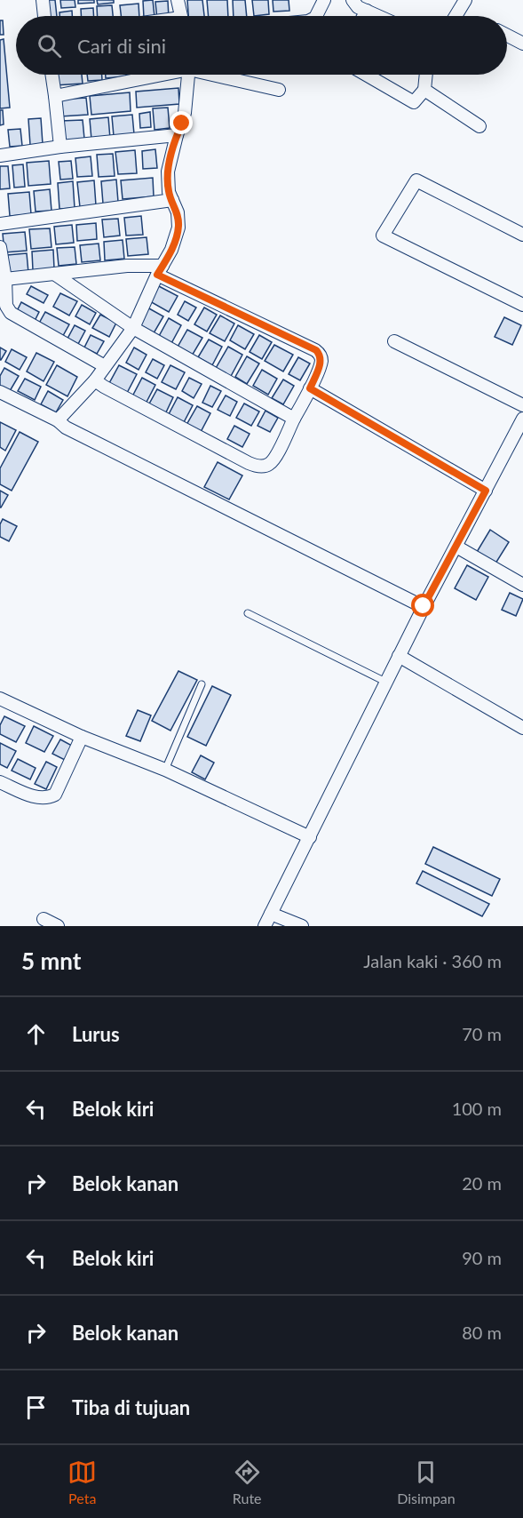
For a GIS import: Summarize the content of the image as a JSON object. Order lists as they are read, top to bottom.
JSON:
{
  "page": {
    "search": "Cari di sini",
    "heading": ["5 mnt", "Jalan kaki · 360 m"],
    "list": [
      ["Lurus", "70 m"],
      ["Belok kiri", "100 m"],
      ["Belok kanan", "20 m"],
      ["Belok kiri", "90 m"],
      ["Belok kanan", "80 m"],
      "Tiba di tujuan"
    ],
    "nav": ["Peta", "Rute", "Disimpan"]
  }
}
